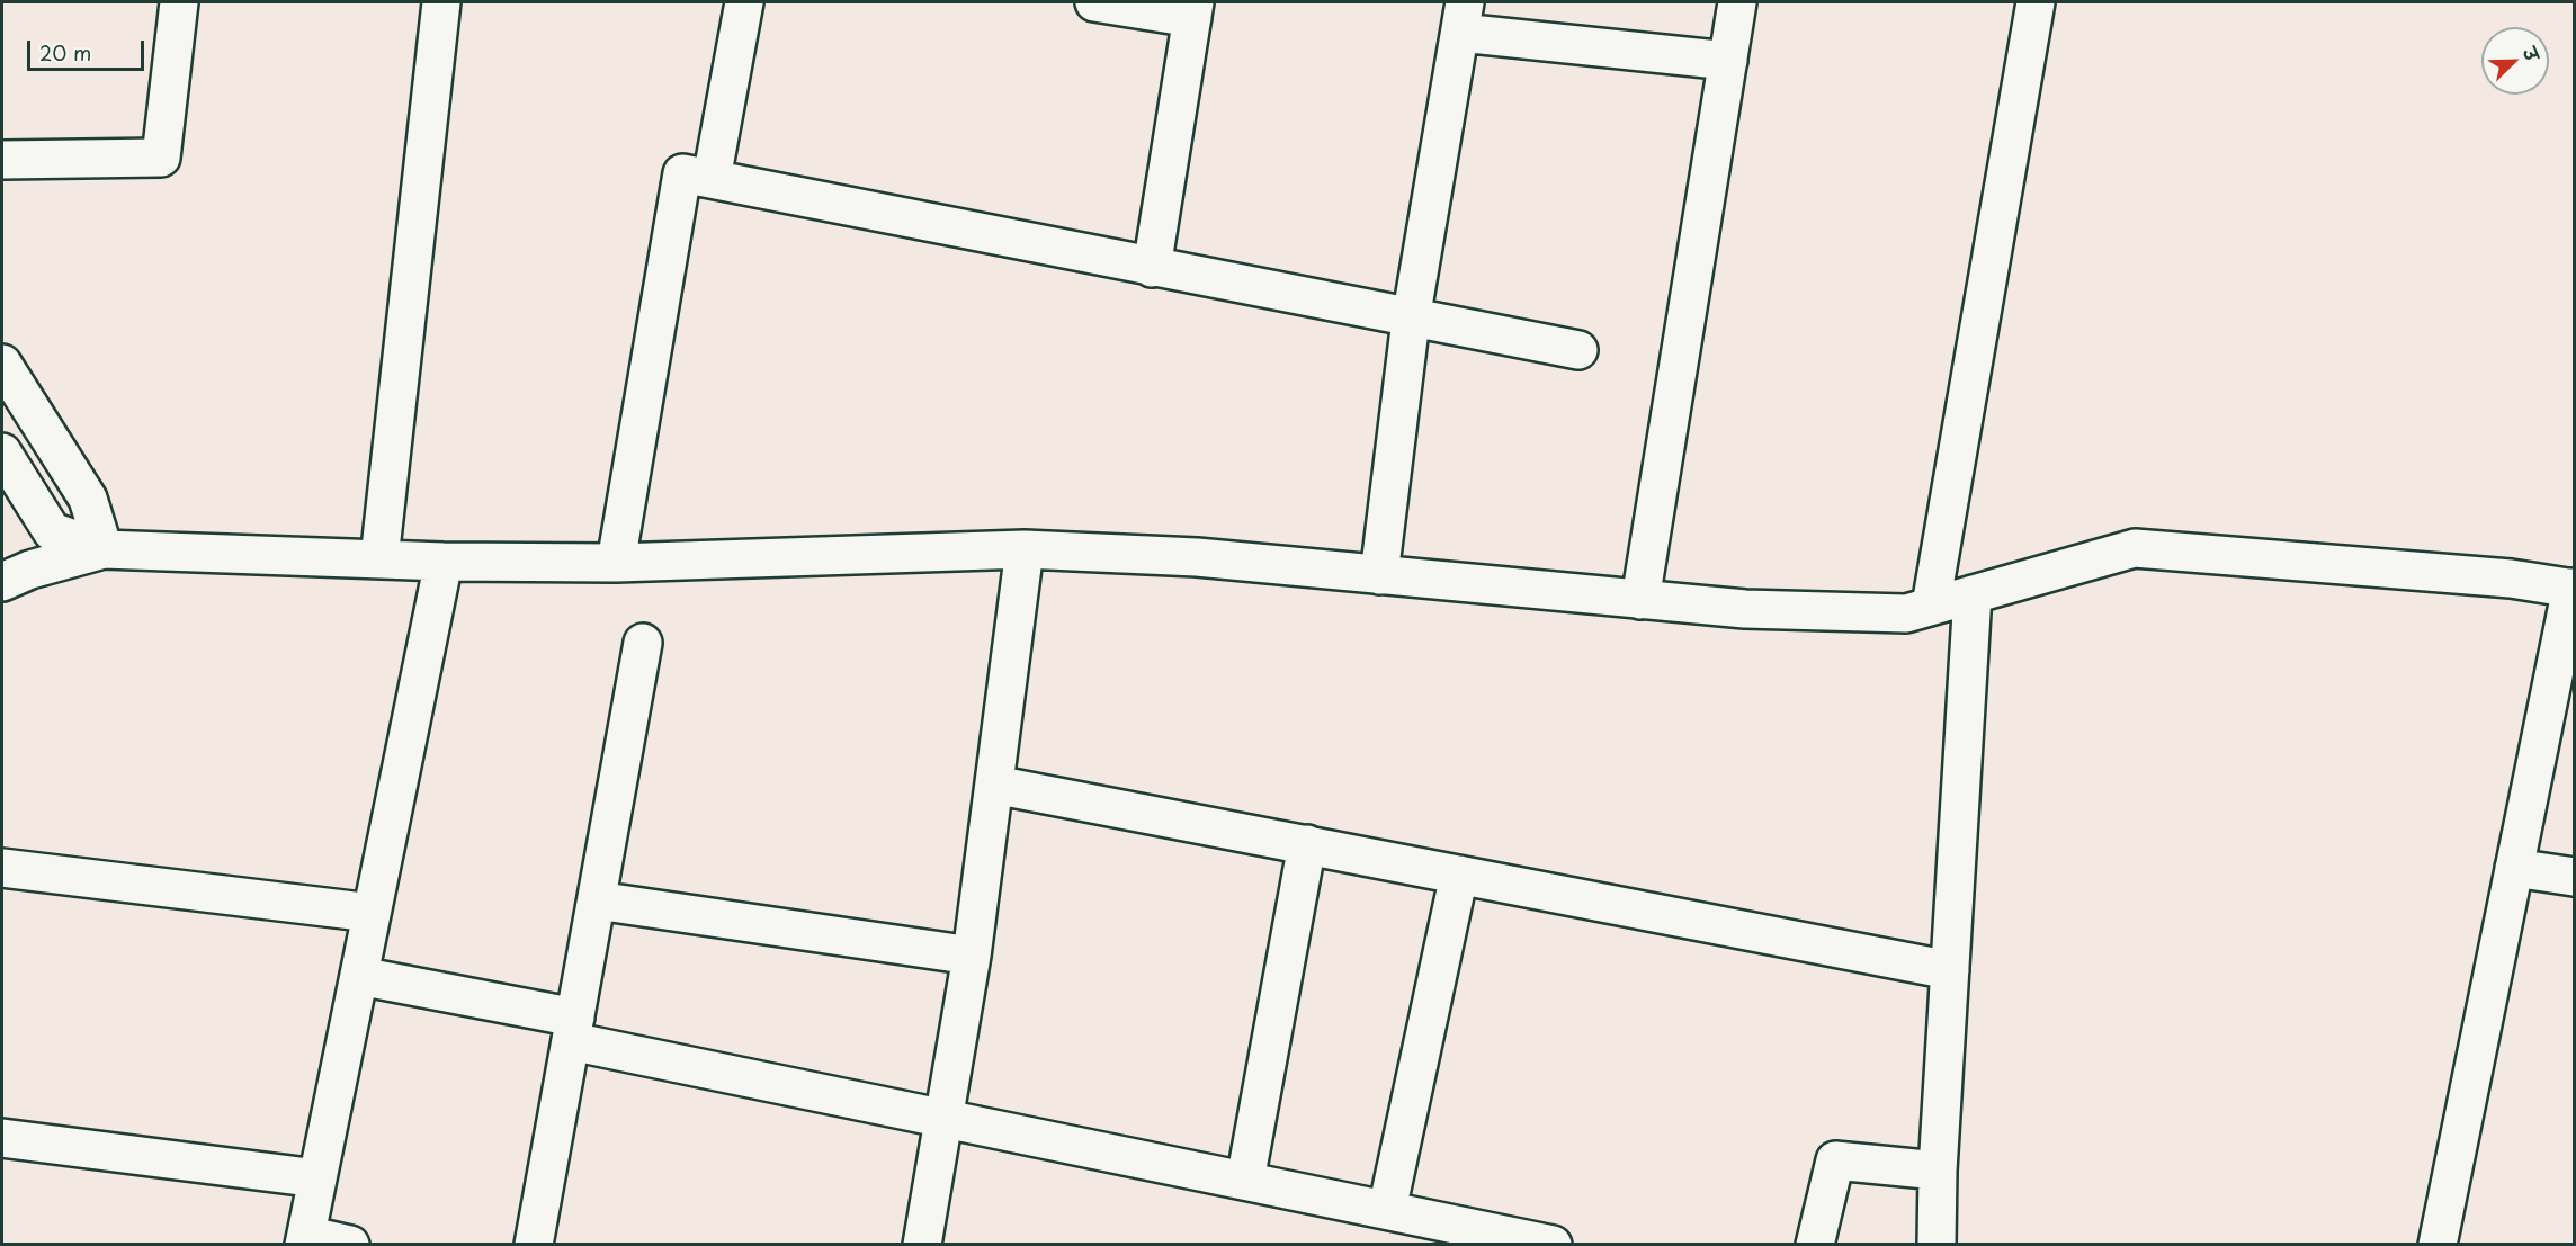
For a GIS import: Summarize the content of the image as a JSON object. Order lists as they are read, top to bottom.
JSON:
{
  "scale_bar": "20 m",
  "north": "top right"
}
